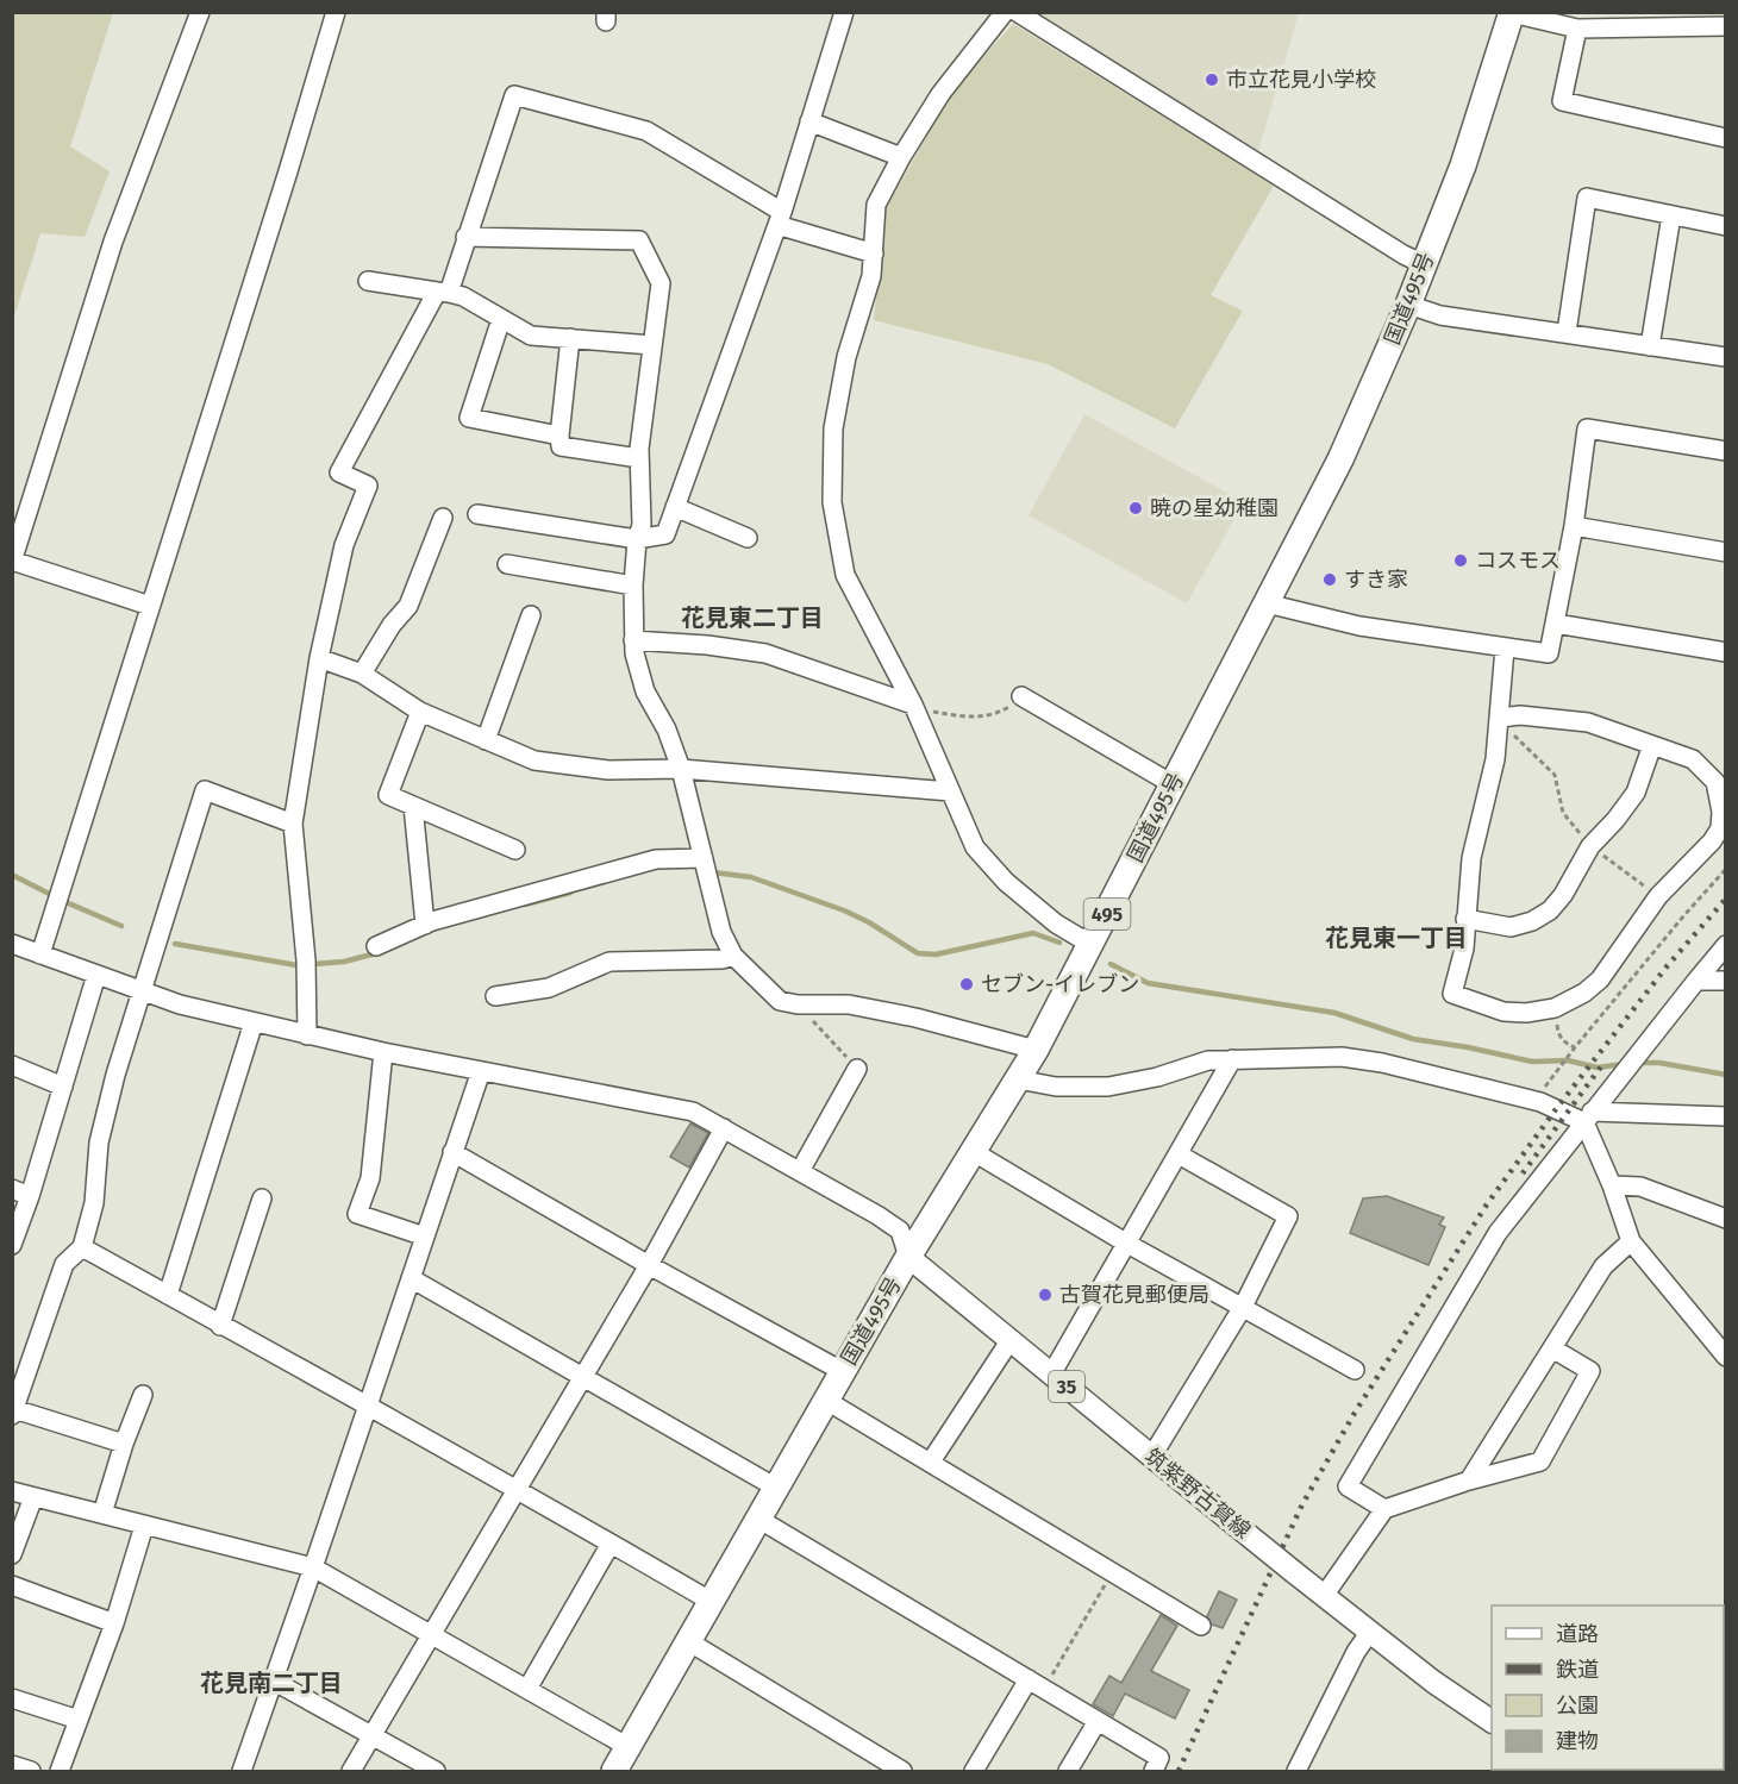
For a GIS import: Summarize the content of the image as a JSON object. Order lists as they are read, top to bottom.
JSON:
{
  "streets": {
    "highway": ["国道495号", "495"],
    "main road": ["35", "筑紫野古賀線"]
  },
  "crossings": [
    ["国道495号", "筑紫野古賀線"]
  ],
  "districts": ["花見東二丁目", "花見東一丁目", "花見南二丁目"],
  "places": [
    "市立花見小学校",
    "暁の星幼稚園",
    "コスモス",
    "すき家",
    "セブン-イレブン",
    "古賀花見郵便局"
  ],
  "legend": [
    "道路",
    "鉄道",
    "公園",
    "建物"
  ]
}
